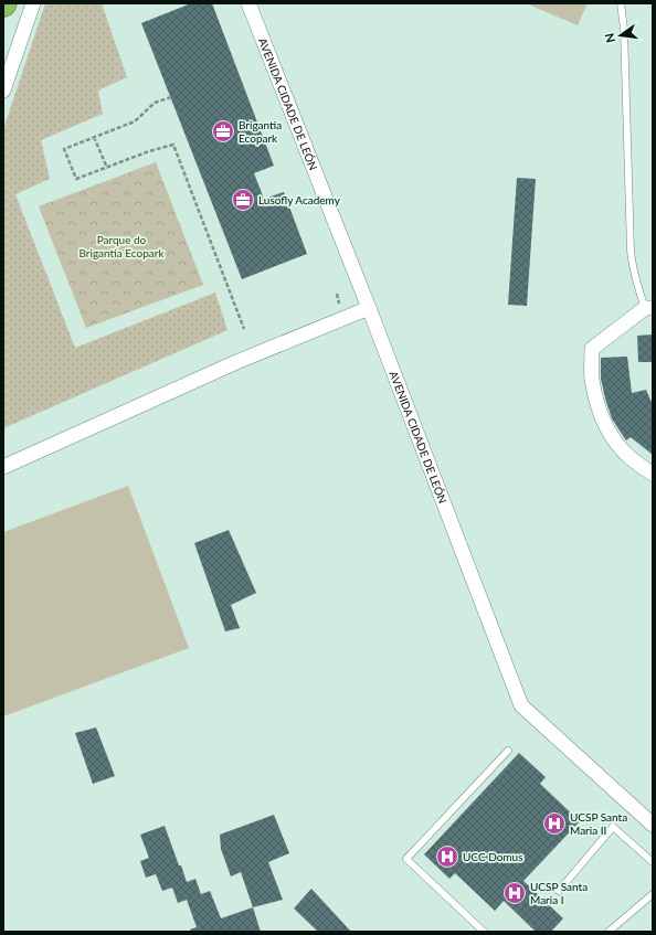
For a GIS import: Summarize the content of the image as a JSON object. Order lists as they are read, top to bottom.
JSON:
{
  "streets": {
    "street": ["AVENIDA CIDADE DE LEÓN"]
  },
  "parks": ["Parque do Brigantia Ecopark"],
  "places": {
    "office": ["Brigantia Ecopark", "Lusofly Academy"],
    "hospital": ["UCSP Santa Maria II", "UCC Domus", "UCSP Santa Maria I"]
  },
  "north": "left"
}
